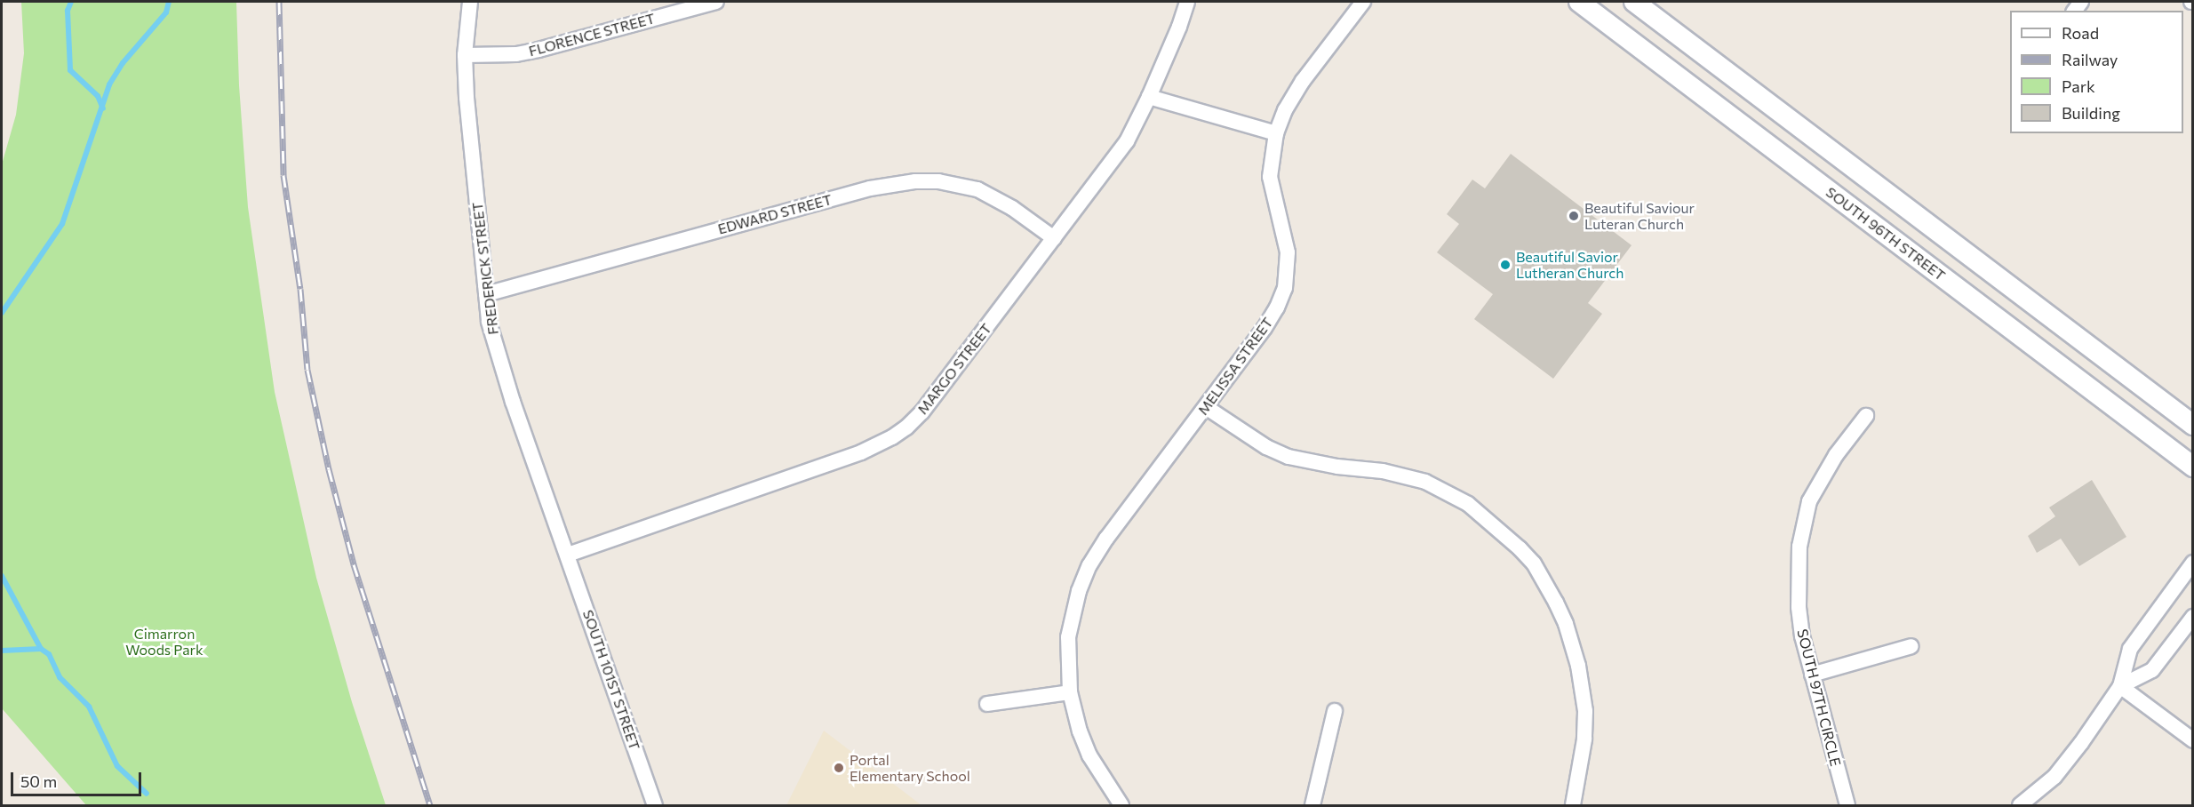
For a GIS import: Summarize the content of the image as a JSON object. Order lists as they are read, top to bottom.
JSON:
{
  "streets": {
    "main road": ["SOUTH 96TH STREET"],
    "street": [
      "FLORENCE STREET",
      "EDWARD STREET",
      "FREDERICK STREET",
      "MELISSA STREET",
      "MARGO STREET",
      "SOUTH 101ST STREET",
      "SOUTH 97TH CIRCLE"
    ]
  },
  "crossings": [
    ["FLORENCE STREET", "FREDERICK STREET"],
    ["EDWARD STREET", "FREDERICK STREET"],
    ["EDWARD STREET", "MARGO STREET"],
    ["FREDERICK STREET", "MARGO STREET"],
    ["FREDERICK STREET", "SOUTH 101ST STREET"],
    ["MARGO STREET", "SOUTH 101ST STREET"]
  ],
  "parks": ["Cimarron Woods Park"],
  "places": ["Beautiful Saviour Luteran Church", "Beautiful Savior Lutheran Church", "Portal Elementary School"],
  "legend": [
    "Road",
    "Railway",
    "Park",
    "Building"
  ],
  "scale_bar": "50 m"
}
